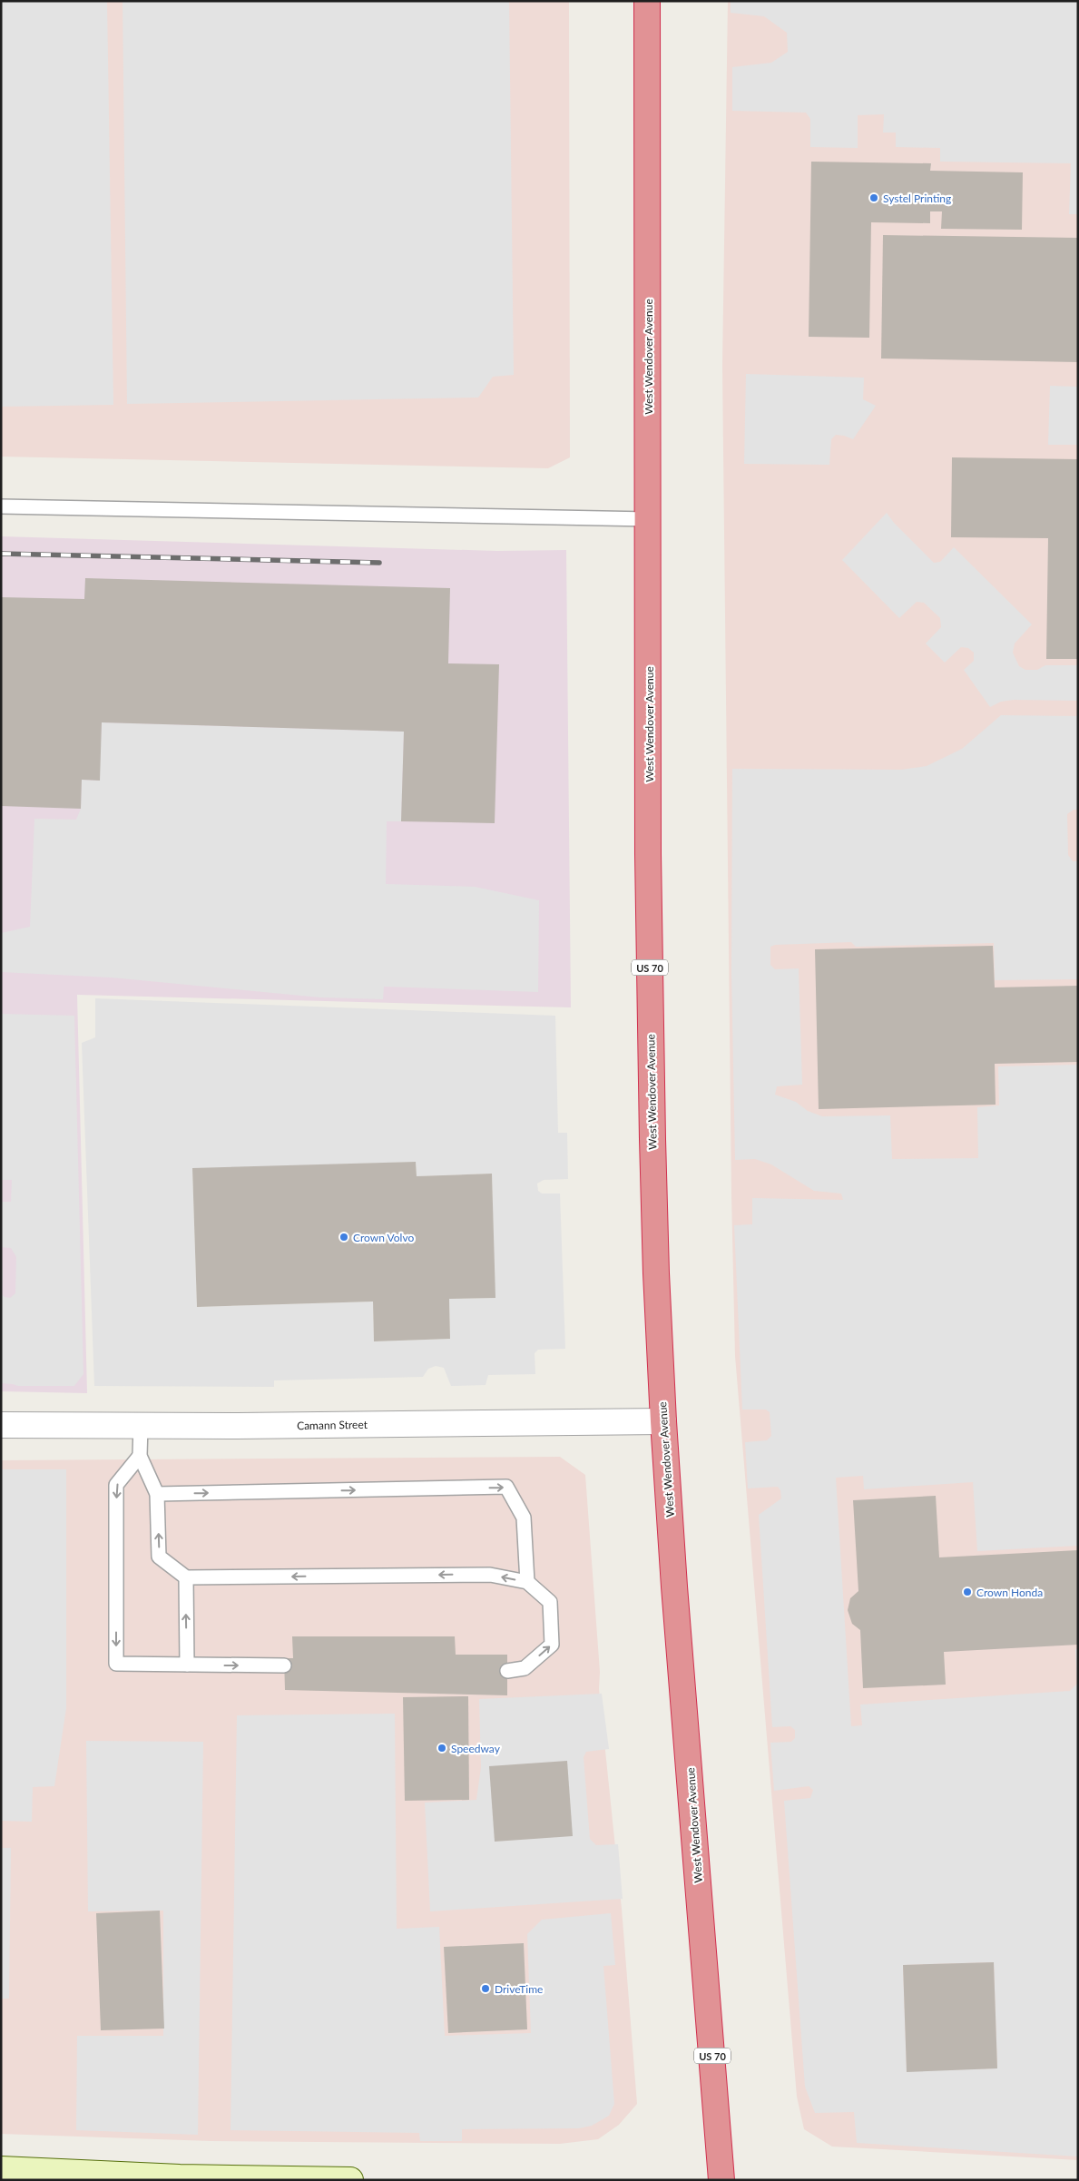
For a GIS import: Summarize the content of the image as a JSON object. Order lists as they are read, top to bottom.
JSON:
{
  "streets": {
    "highway": ["West Wendover Avenue", "US 70"],
    "street": ["Camann Street"]
  },
  "crossings": [
    ["West Wendover Avenue", "Camann Street"]
  ],
  "places": [
    "Systel Printing",
    "Crown Volvo",
    "Crown Honda",
    "Speedway",
    "DriveTime"
  ]
}
